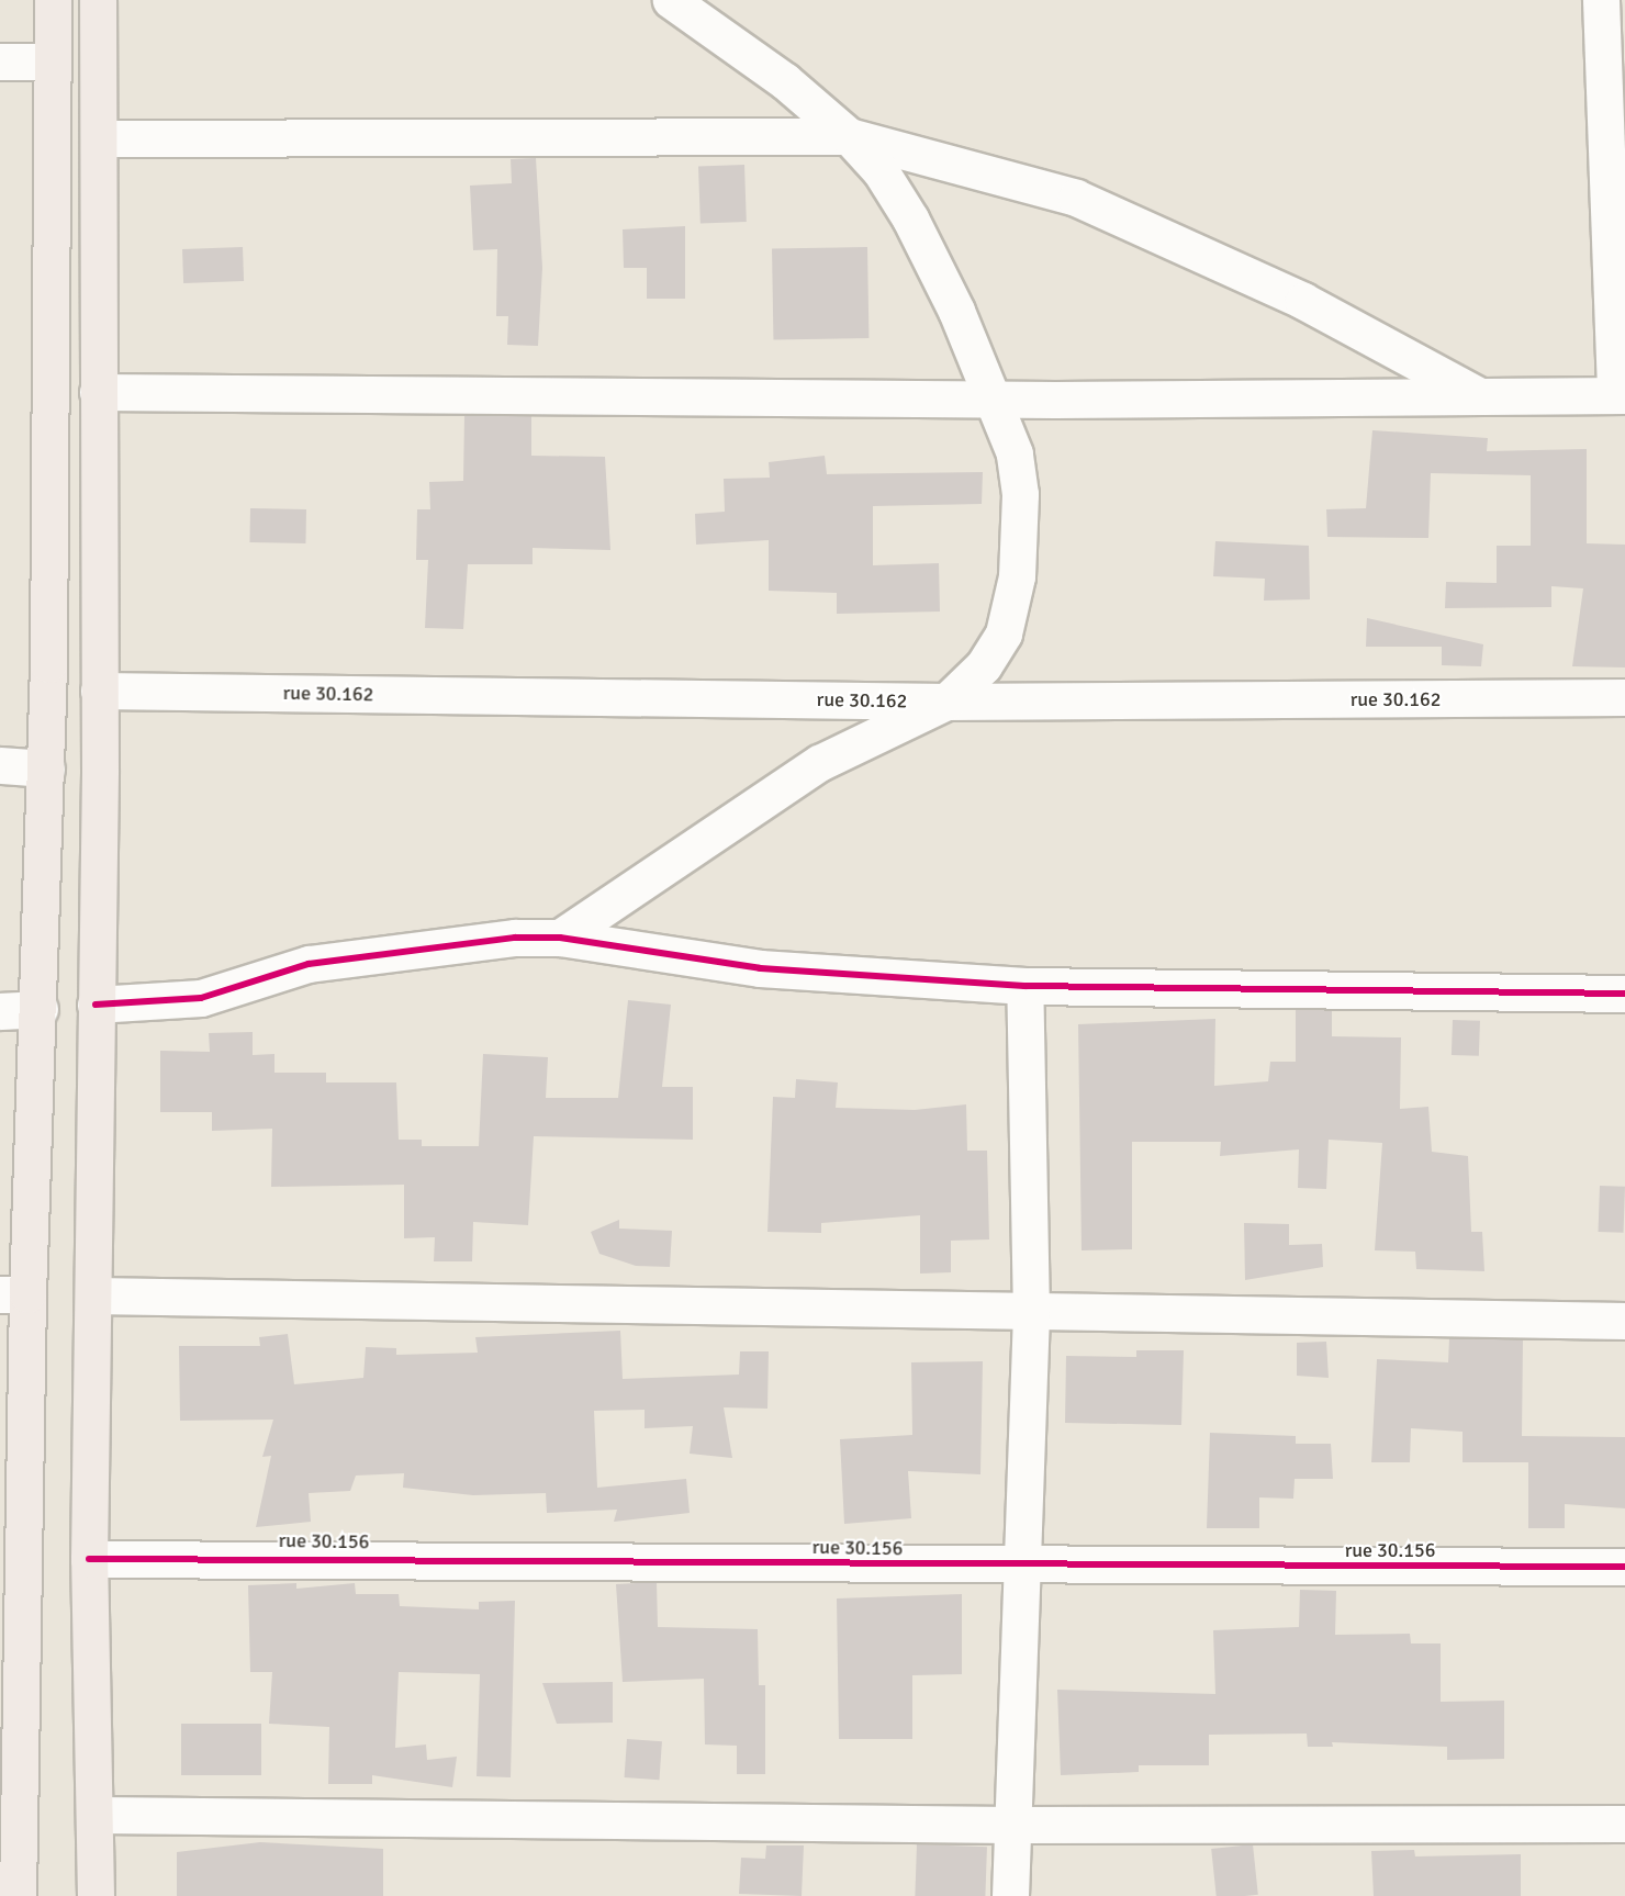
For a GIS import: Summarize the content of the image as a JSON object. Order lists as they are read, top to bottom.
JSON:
{
  "streets": {
    "street": ["rue 30.162", "rue 30.156"]
  }
}
